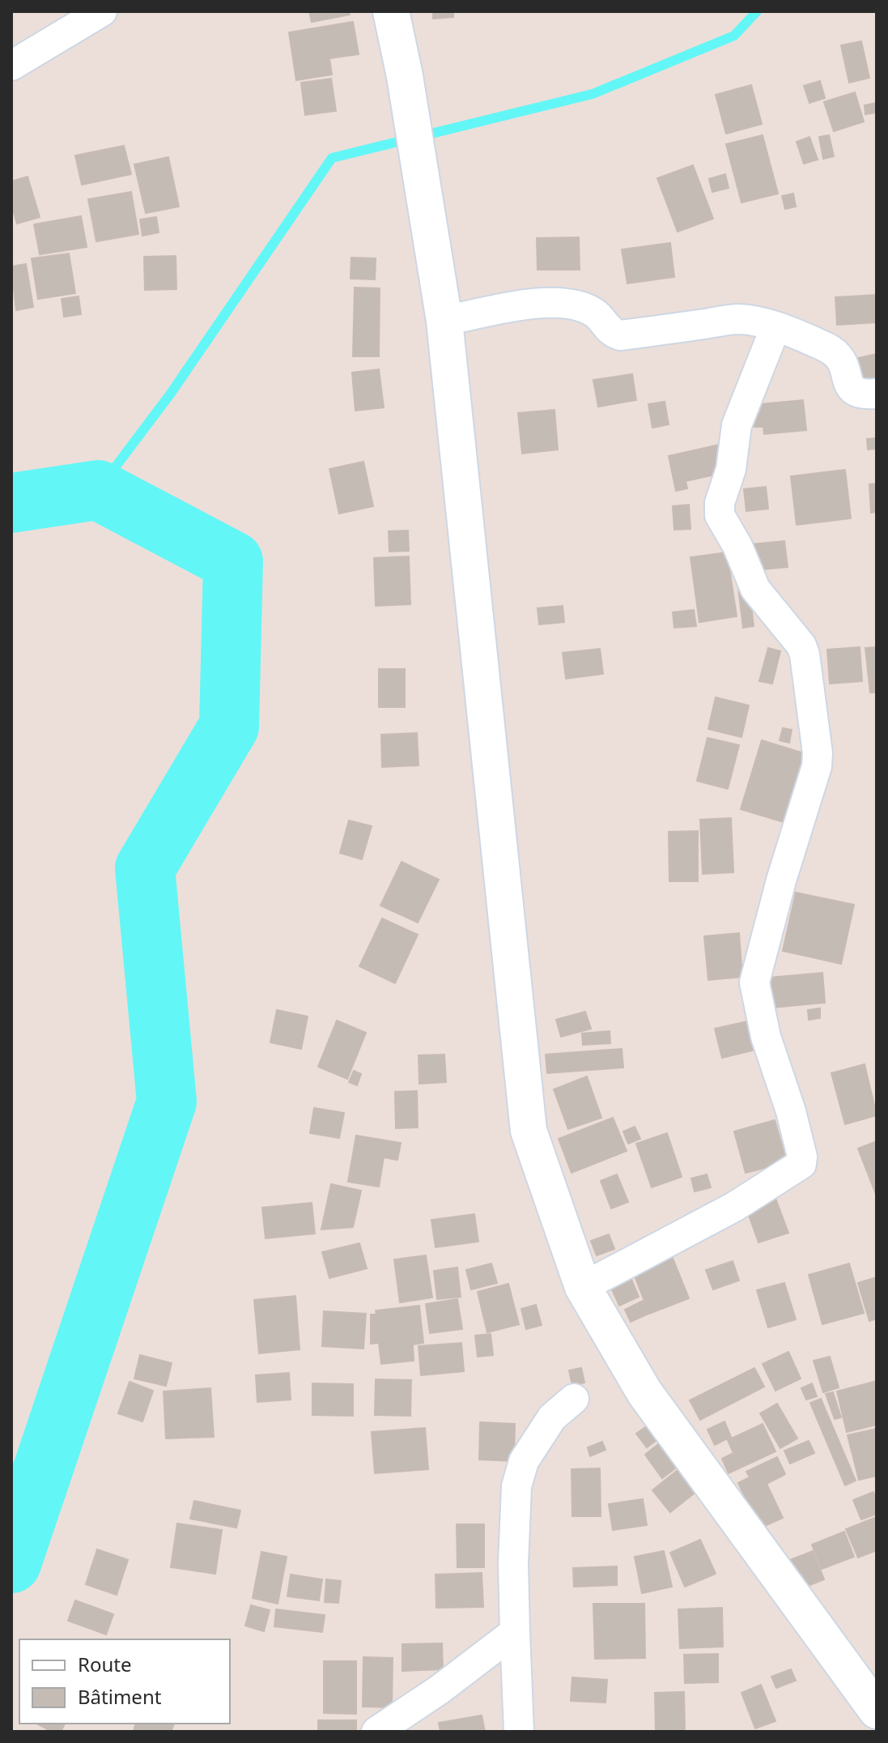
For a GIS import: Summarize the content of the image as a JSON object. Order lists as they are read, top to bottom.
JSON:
{
  "legend": ["Route", "Bâtiment"]
}
